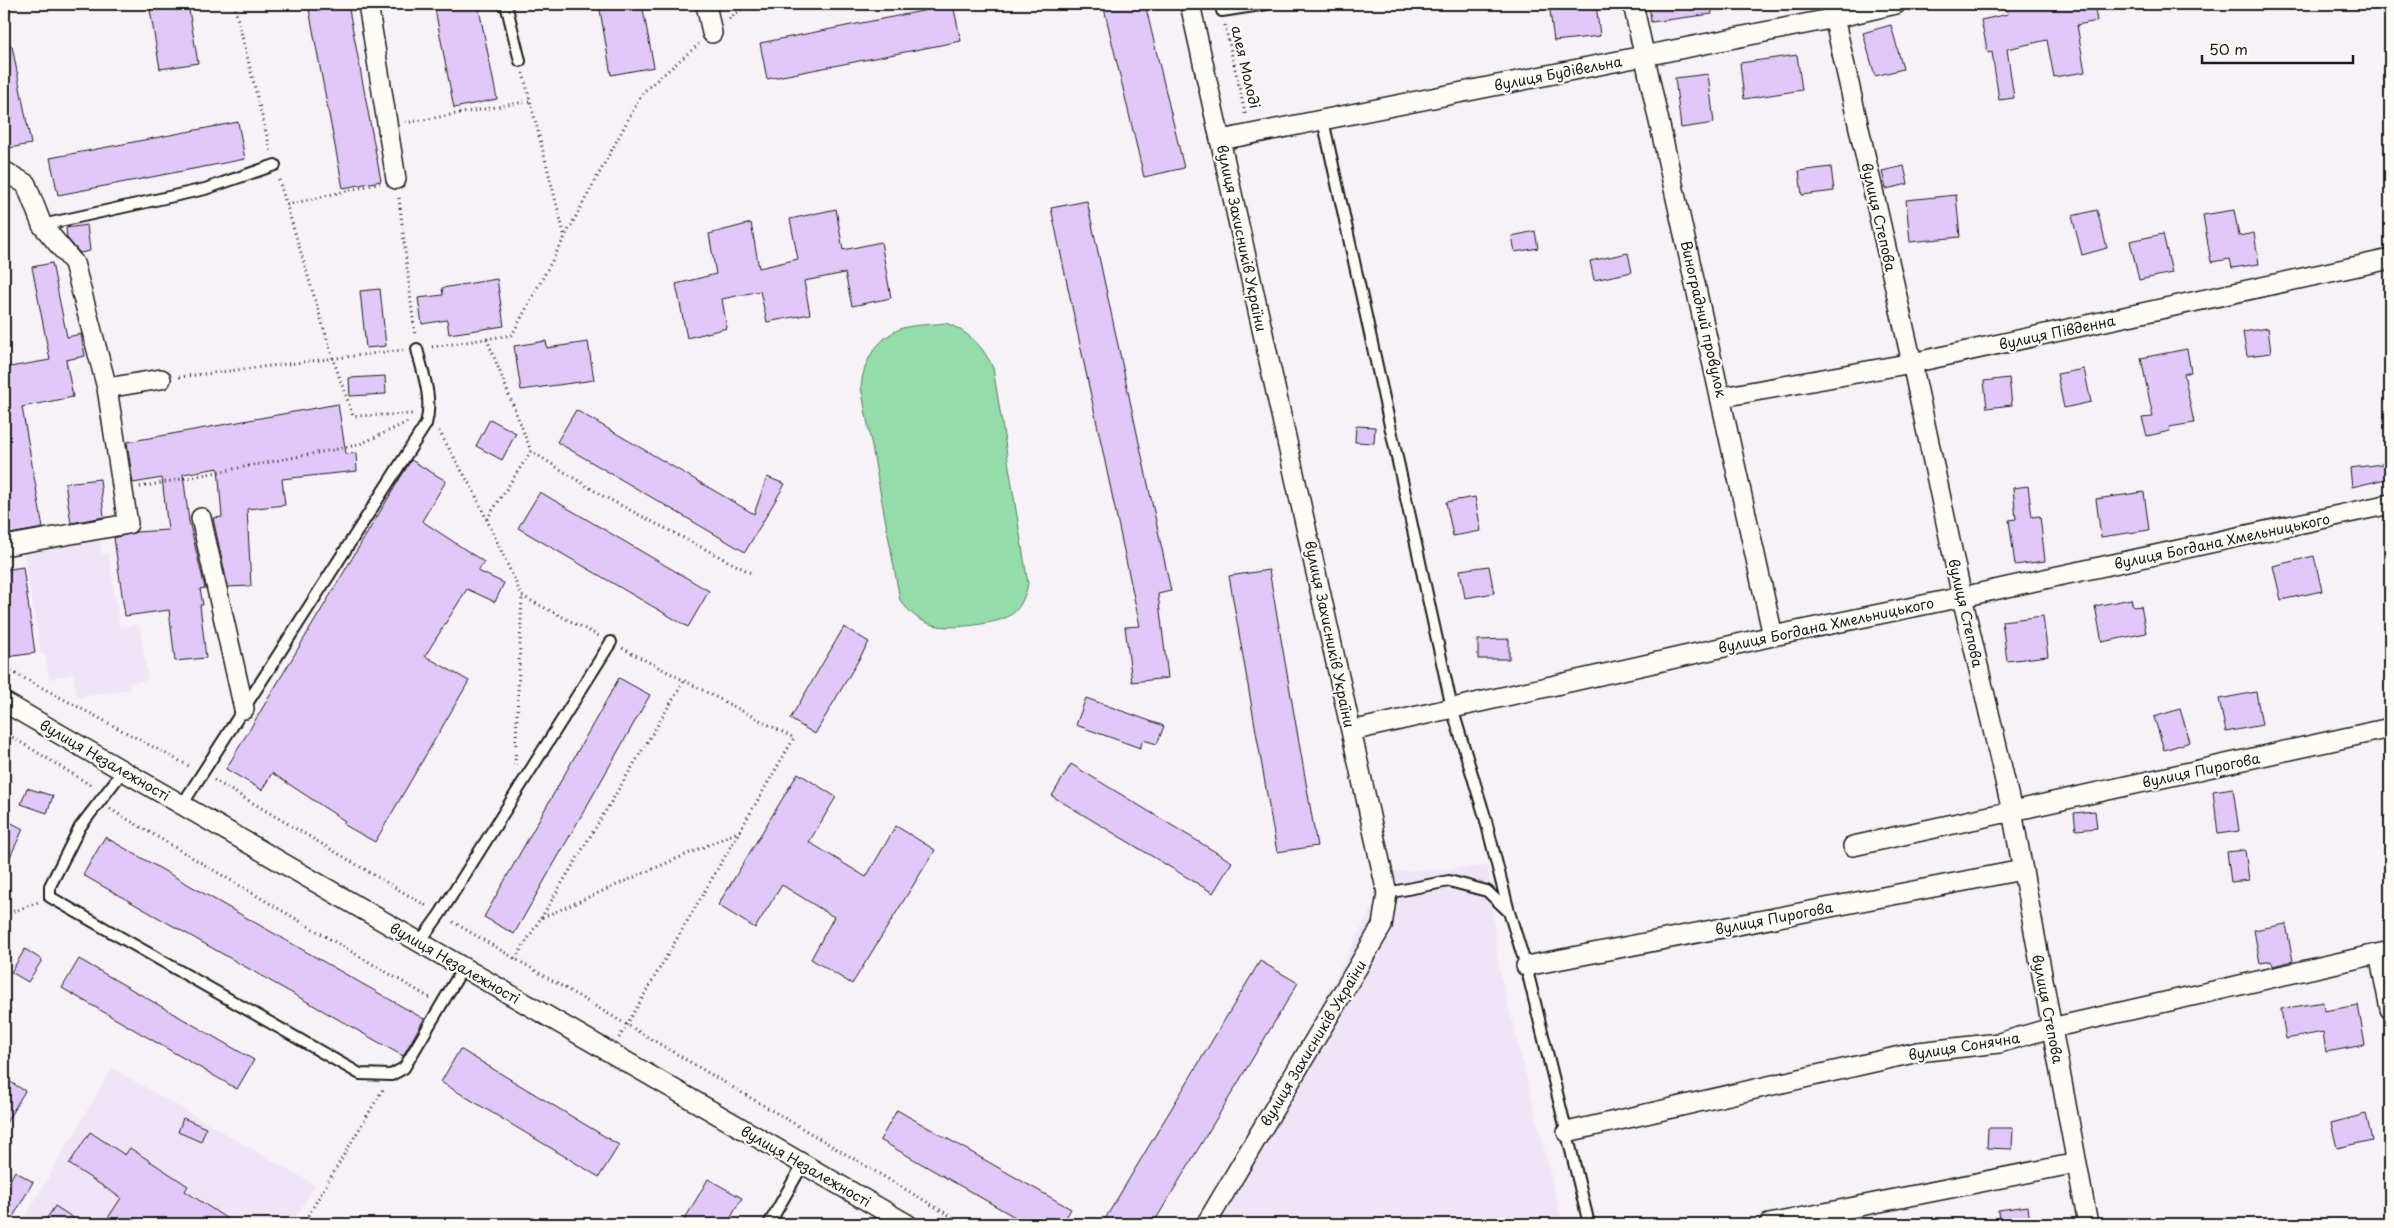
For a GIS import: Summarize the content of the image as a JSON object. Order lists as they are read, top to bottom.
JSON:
{
  "streets": {
    "street": [
      "вулиця Будівельна",
      "вулиця Степова",
      "вулиця Захисників України",
      "Виноградний провулок",
      "вулиця Південна",
      "вулиця Богдана Хмельницького",
      "вулиця Незалежності",
      "вулиця Пирогова",
      "вулиця Сонячна"
    ],
    "path": ["алея Молоді"]
  },
  "crossings": [
    ["алея Молоді", "вулиця Будівельна"],
    ["вулиця Будівельна", "вулиця Степова"],
    ["вулиця Будівельна", "вулиця Захисників України"],
    ["вулиця Будівельна", "Виноградний провулок"],
    ["вулиця Степова", "вулиця Південна"],
    ["вулиця Степова", "вулиця Богдана Хмельницького"],
    ["вулиця Степова", "вулиця Пирогова"],
    ["вулиця Степова", "вулиця Сонячна"],
    ["вулиця Захисників України", "вулиця Богдана Хмельницького"],
    ["Виноградний провулок", "вулиця Південна"],
    ["Виноградний провулок", "вулиця Богдана Хмельницького"]
  ],
  "scale_bar": "50 m"
}
